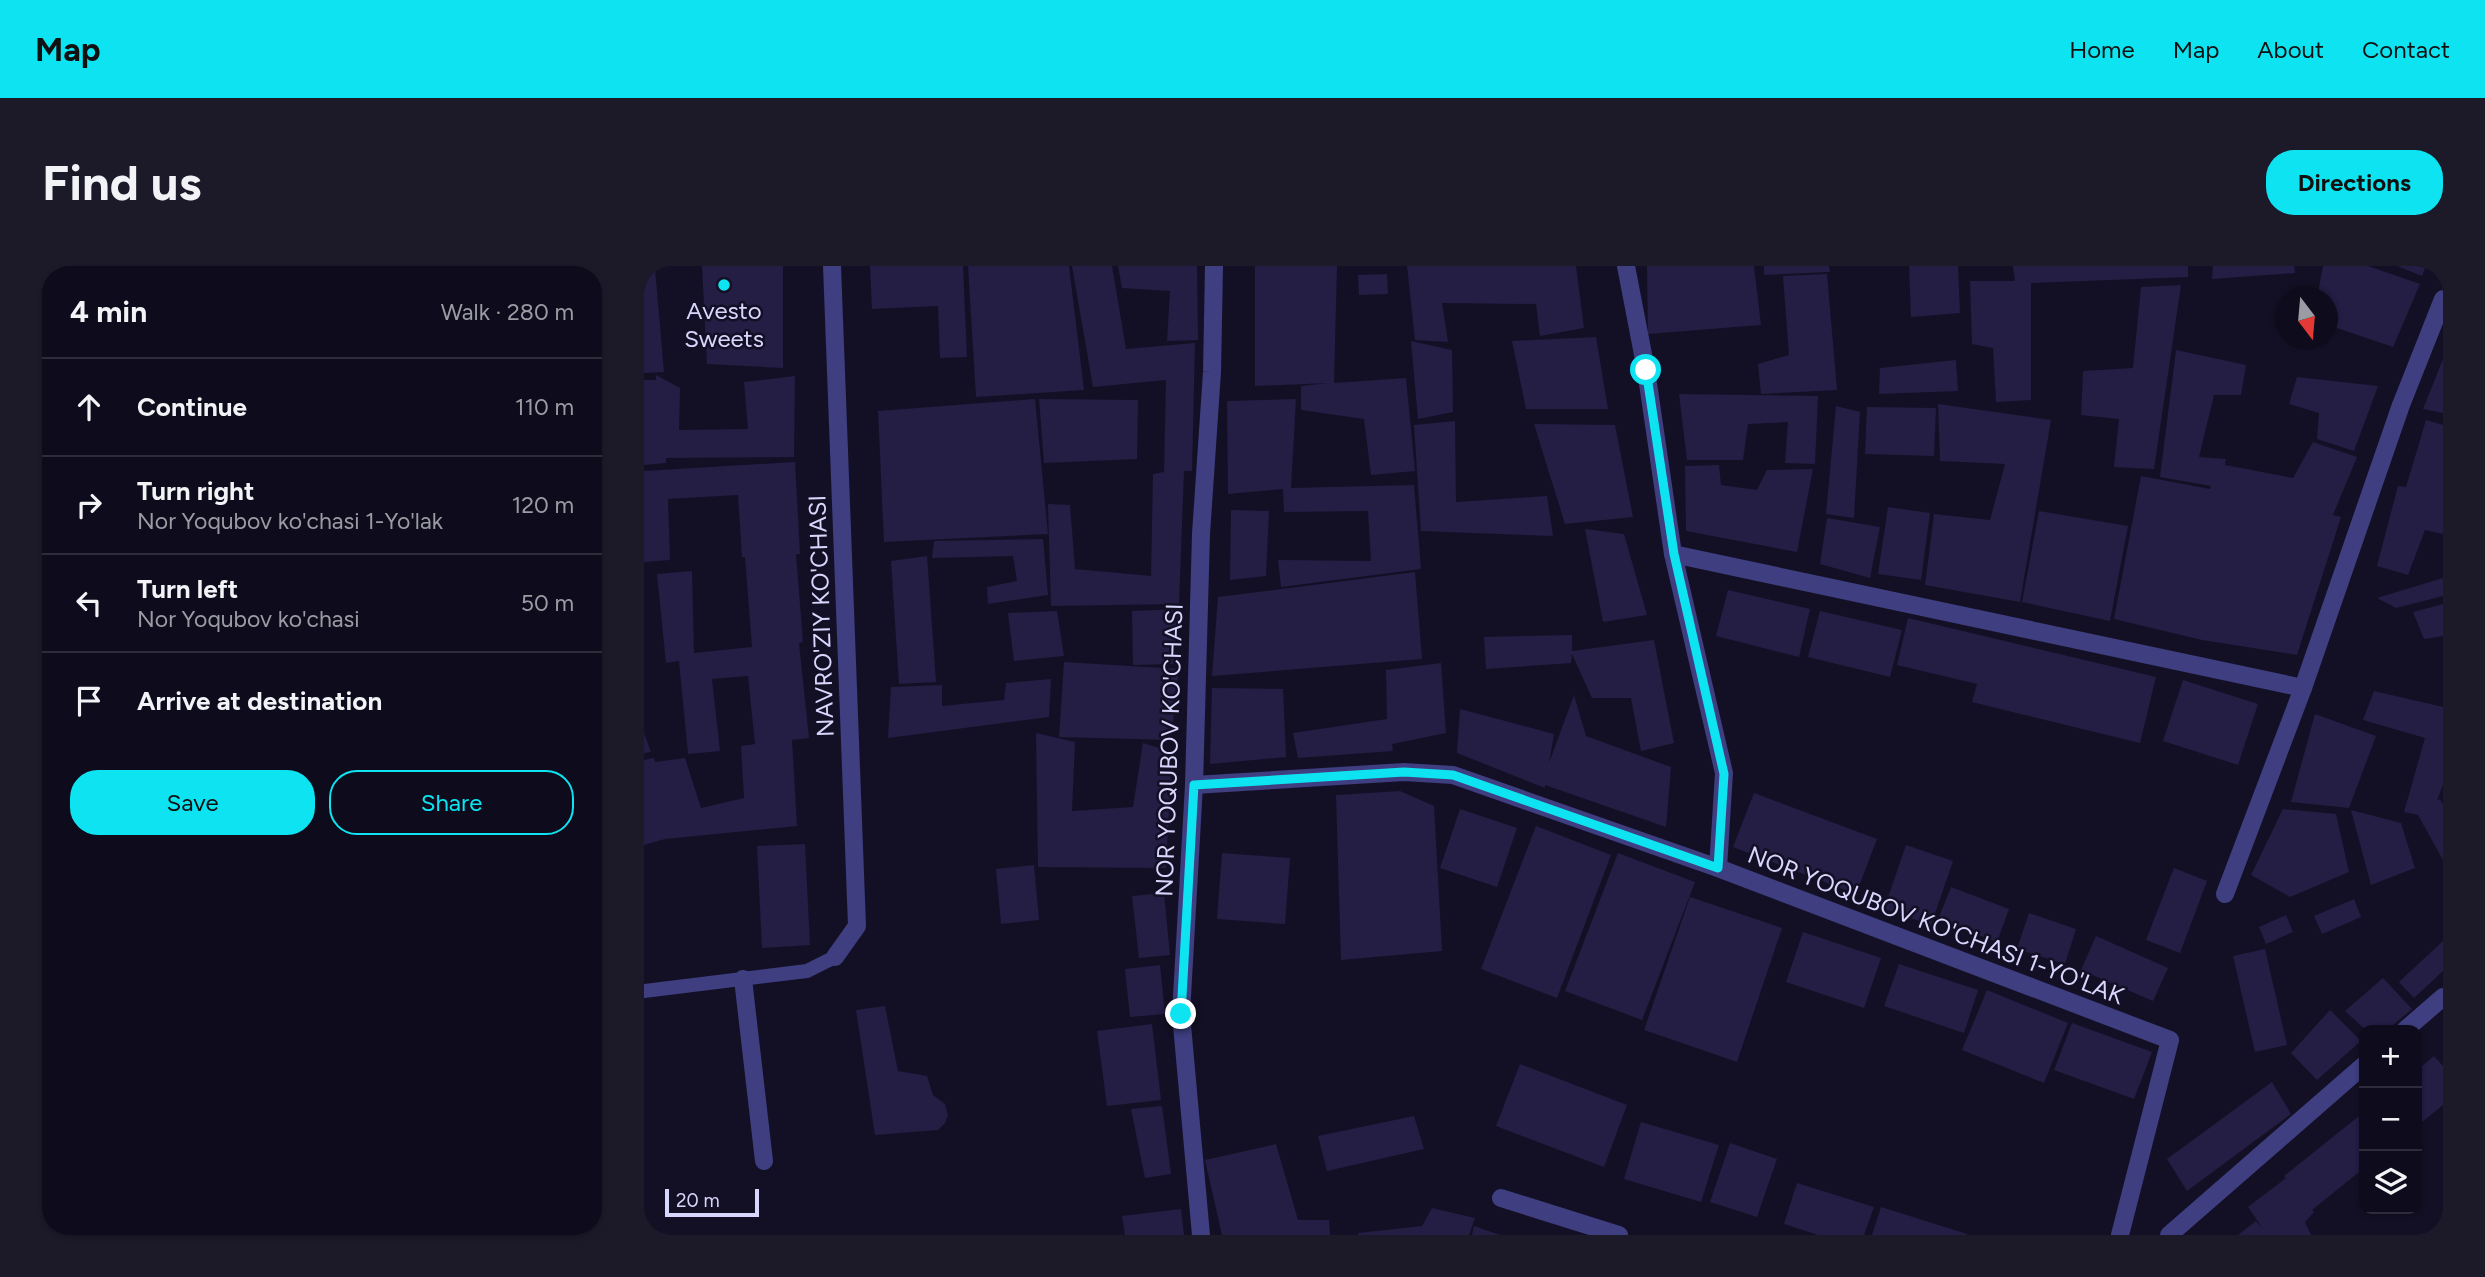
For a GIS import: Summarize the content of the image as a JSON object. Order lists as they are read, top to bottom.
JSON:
{
  "streets": {
    "street": ["NAVRO'ZIY KO'CHASI", "NOR YOQUBOV KO'CHASI", "NOR YOQUBOV KO'CHASI 1-YO'LAK"]
  },
  "crossings": [
    ["NOR YOQUBOV KO'CHASI", "NOR YOQUBOV KO'CHASI 1-YO'LAK"]
  ],
  "places": ["Avesto Sweets"],
  "scale_bar": "20 m",
  "north": "bottom",
  "page": {
    "header": "Map",
    "nav": [
      "Home",
      "Map",
      "About",
      "Contact"
    ],
    "buttons": [
      "Directions",
      ["Save", "Share"]
    ],
    "title": "Find us",
    "heading": ["4 min", "Walk · 280 m"],
    "list": [
      ["Continue", "110 m"],
      ["Turn right", "Nor Yoqubov ko'chasi 1-Yo'lak", "120 m"],
      ["Turn left", "Nor Yoqubov ko'chasi", "50 m"],
      "Arrive at destination"
    ],
    "map_buttons": ["+", "−"],
    "scale": "20 m"
  }
}
